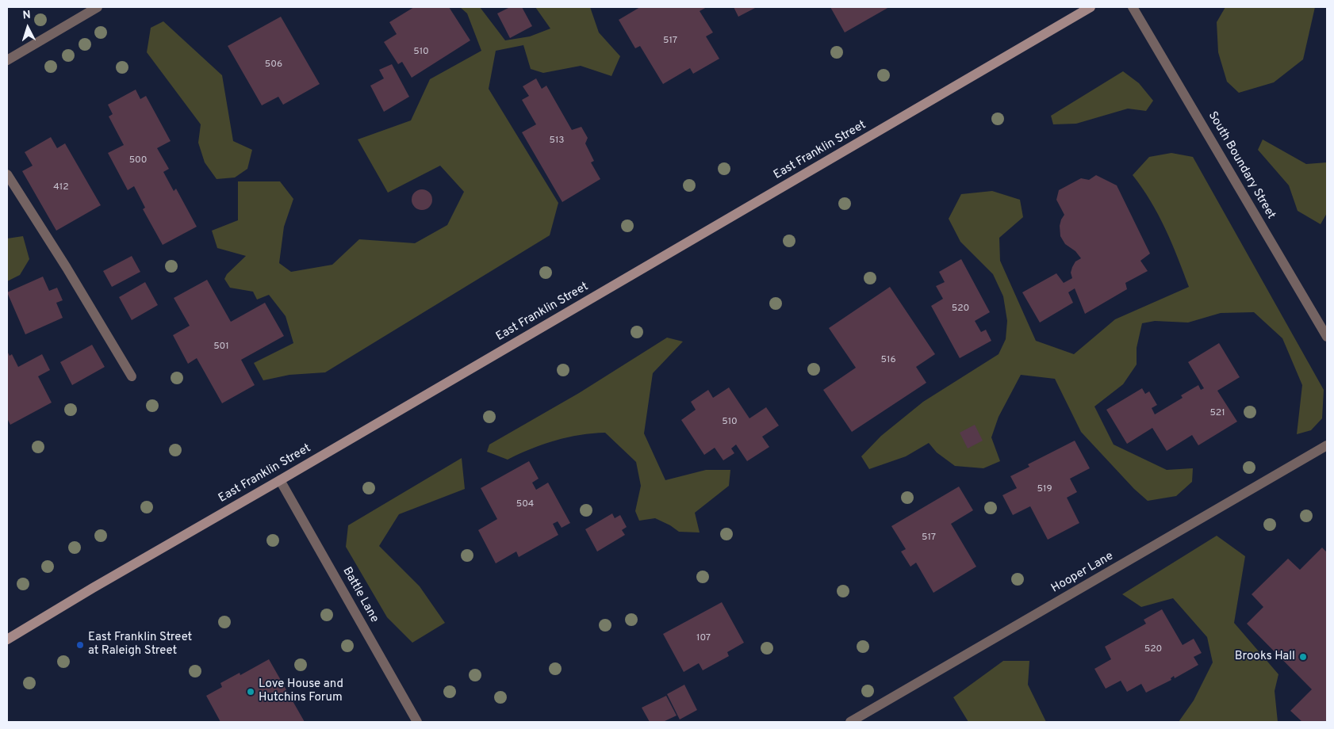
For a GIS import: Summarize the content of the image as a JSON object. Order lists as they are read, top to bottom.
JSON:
{
  "streets": {
    "main road": ["East Franklin Street"],
    "street": ["South Boundary Street", "Hooper Lane", "Battle Lane"]
  },
  "crossings": [
    ["East Franklin Street", "Battle Lane"]
  ],
  "places": ["East Franklin Street at Raleigh Street", "Brooks Hall", "Love House and Hutchins Forum"],
  "house_numbers": [
    "517",
    "510",
    "506",
    "513",
    "500",
    "412",
    "520",
    "501",
    "516",
    "521",
    "510",
    "519",
    "504",
    "517",
    "107",
    "520"
  ],
  "north": "top"
}
